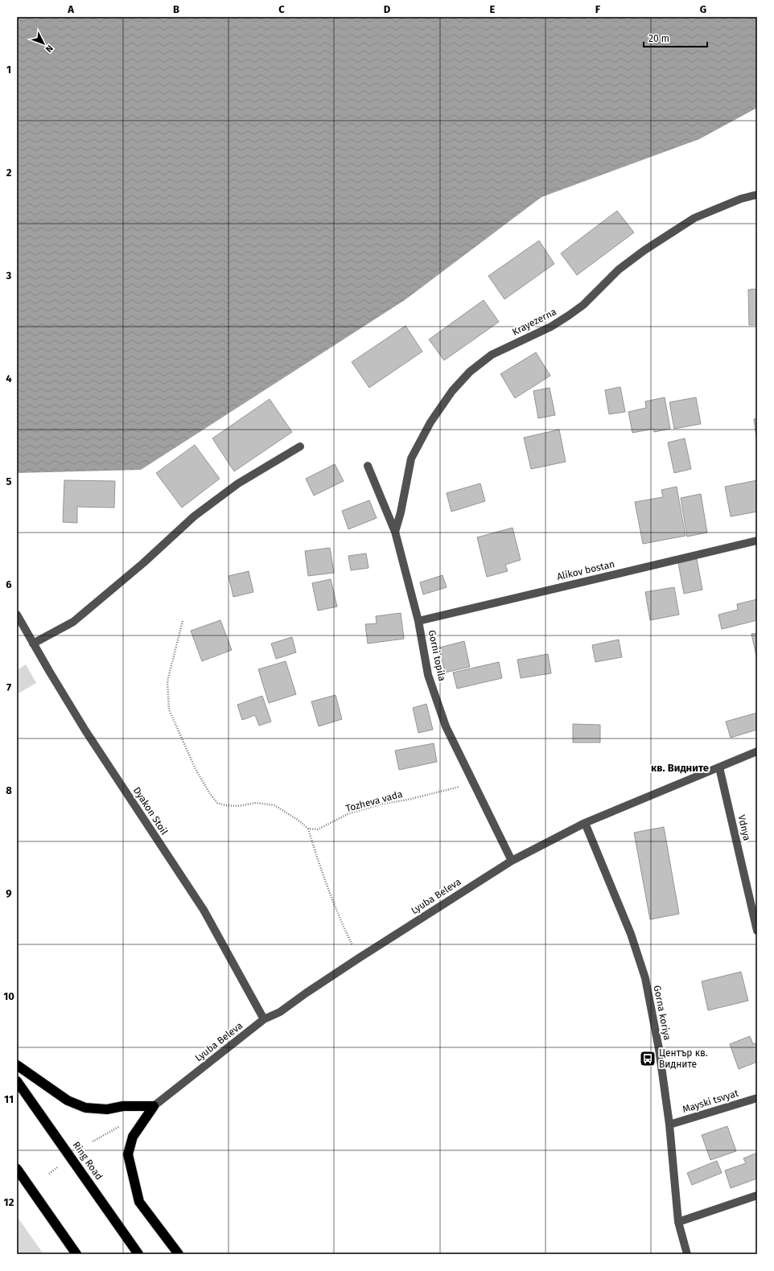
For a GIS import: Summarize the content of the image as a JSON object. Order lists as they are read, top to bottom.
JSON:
{
  "streets": {
    "highway": ["Ring Road"],
    "street": [
      "Krayezerna",
      "Alikov bostan",
      "Gorni topila",
      "Dyakon Stoil",
      "Vdnya",
      "Lyuba Beleva",
      "Gorna koriya",
      "Mayski tsvyat"
    ],
    "path": ["Tozheva vada"]
  },
  "crossings": [
    ["Krayezerna", "Gorni topila"],
    ["Alikov bostan", "Gorni topila"],
    ["Gorni topila", "Tozheva vada"],
    ["Gorni topila", "Lyuba Beleva"],
    ["Dyakon Stoil", "Lyuba Beleva"],
    ["Vdnya", "Lyuba Beleva"],
    ["Lyuba Beleva", "Gorna koriya"],
    ["Gorna koriya", "Mayski tsvyat"]
  ],
  "districts": ["кв. Видните"],
  "places": {
    "bus stop": ["Център кв. Видните"]
  },
  "scale_bar": "20 m",
  "north": "bottom right",
  "grid": {
    "columns": [
      "A",
      "B",
      "C",
      "D",
      "E",
      "F",
      "G"
    ],
    "rows": [
      "1",
      "2",
      "3",
      "4",
      "5",
      "6",
      "7",
      "8",
      "9",
      "10",
      "11",
      "12"
    ]
  }
}
